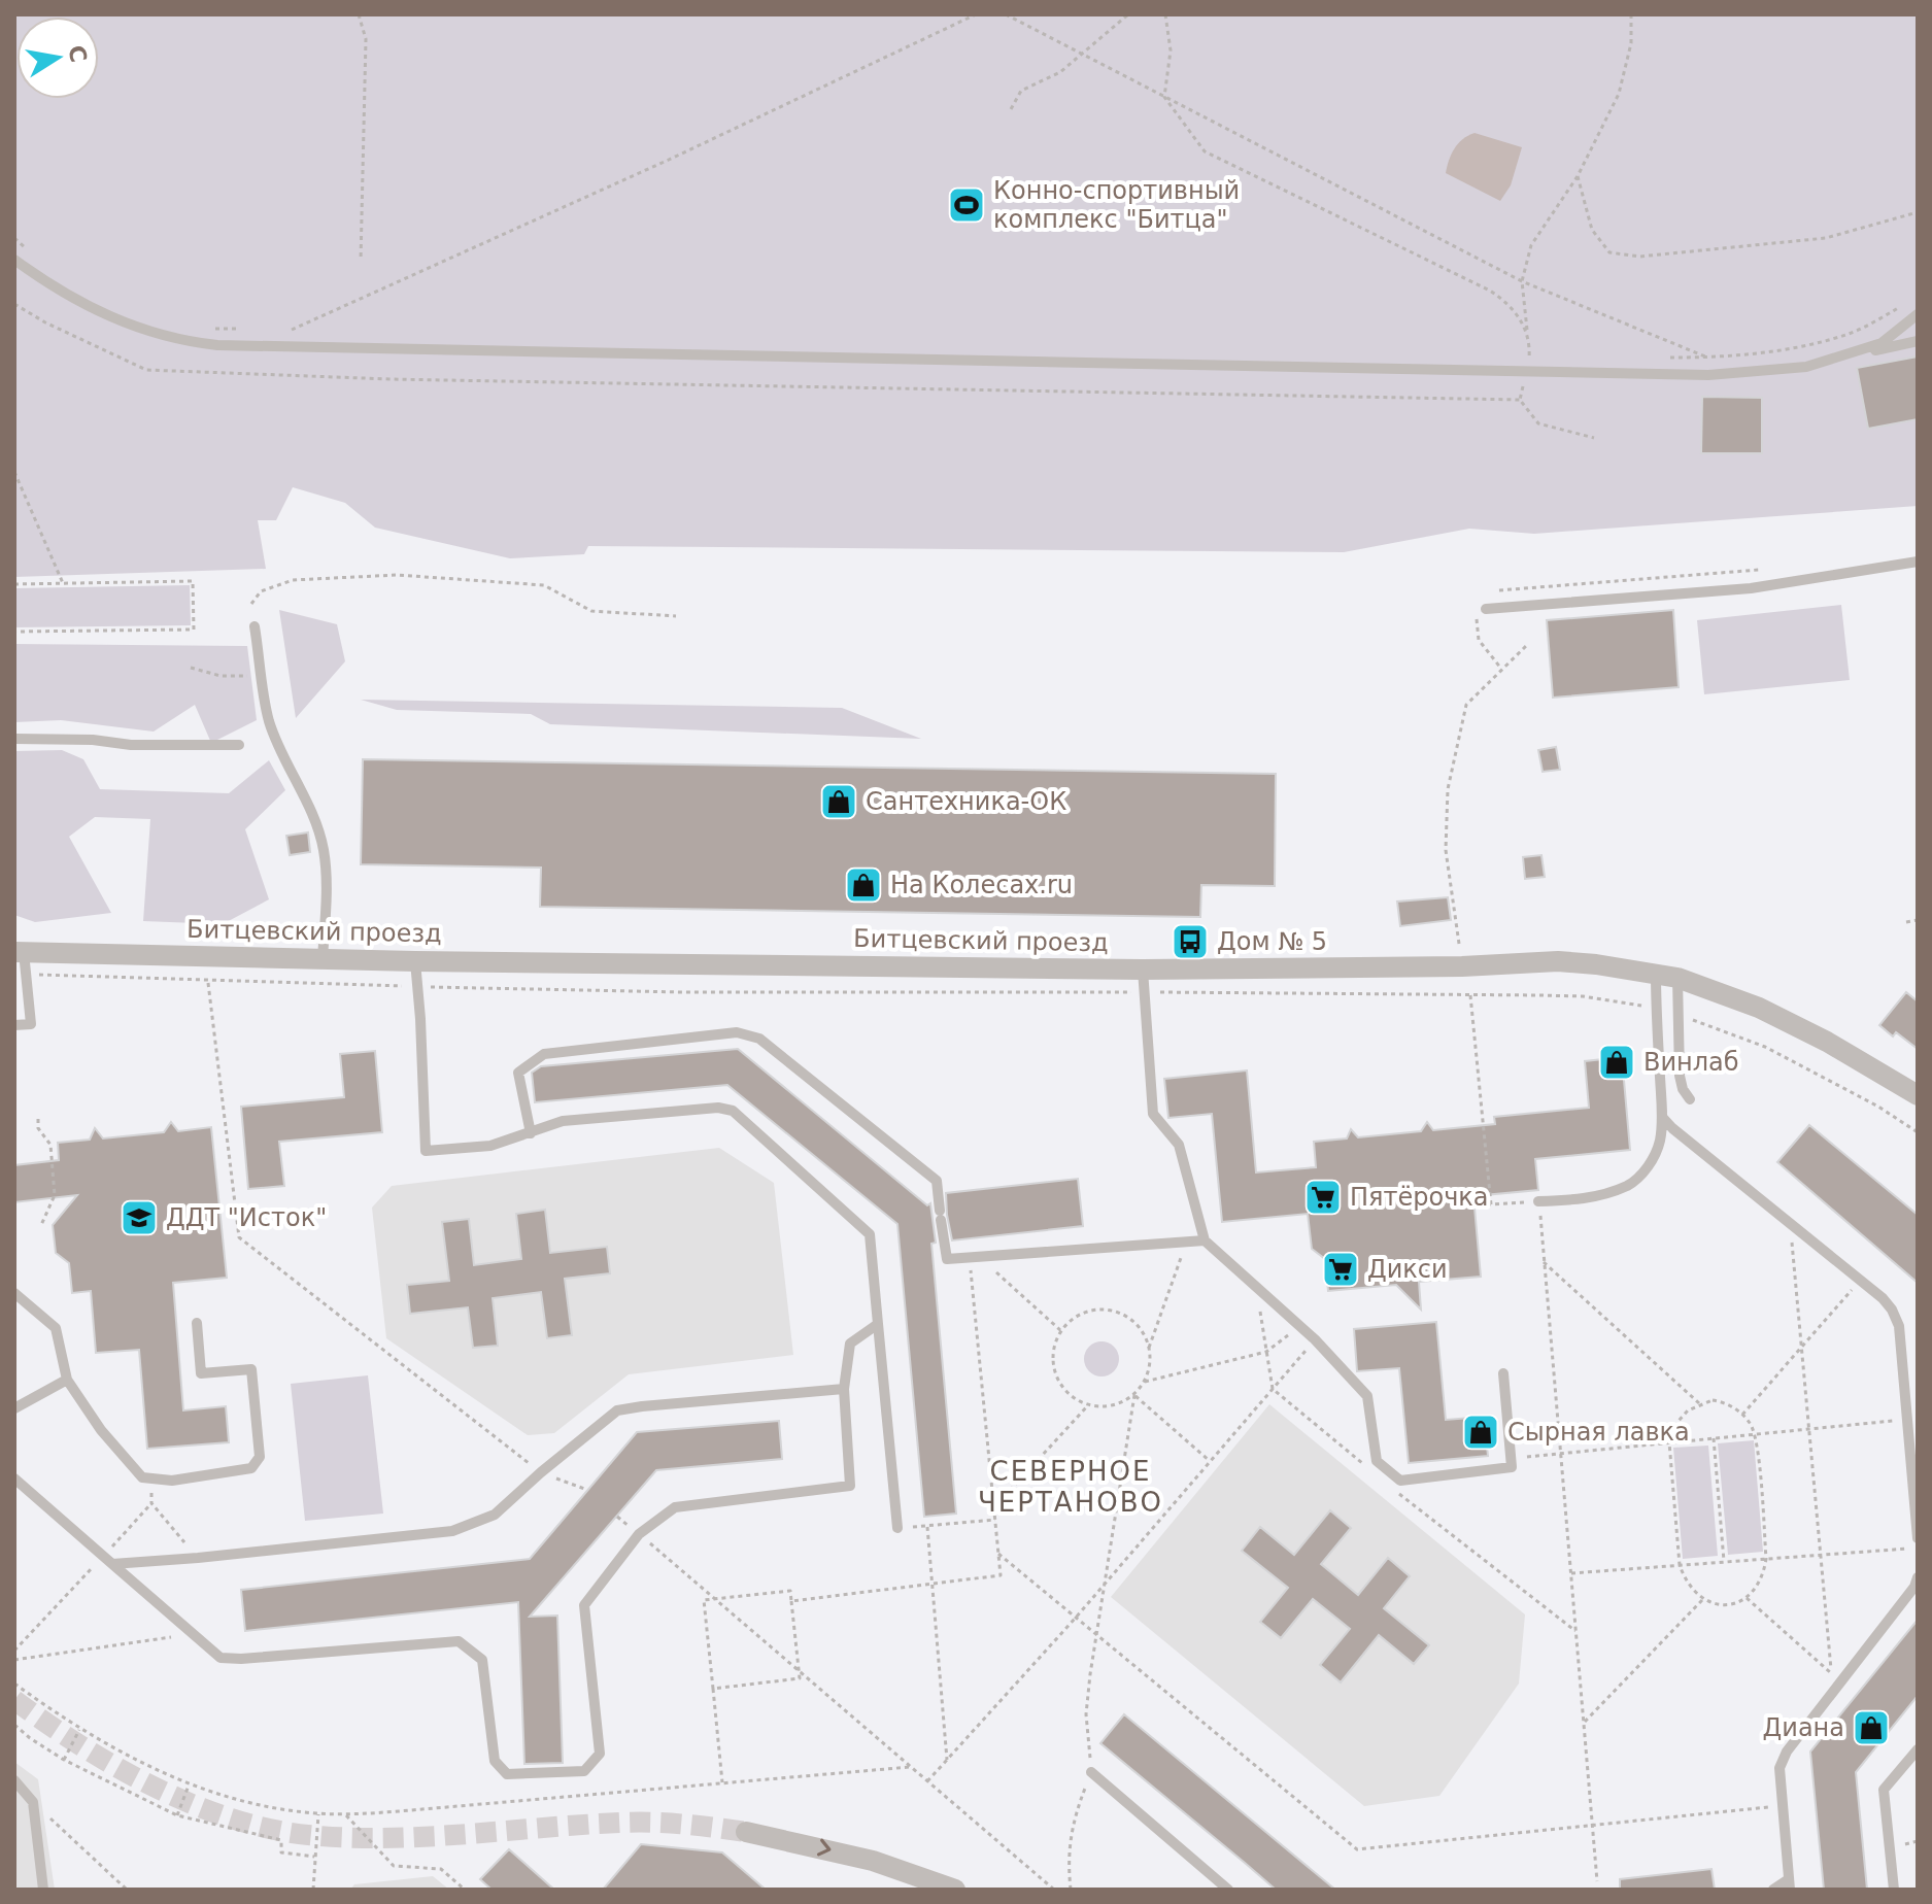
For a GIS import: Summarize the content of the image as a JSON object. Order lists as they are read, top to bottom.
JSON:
{
  "streets": {
    "street": ["Битцевский проезд"]
  },
  "districts": ["СЕВЕРНОЕ ЧЕРТАНОВО"],
  "places": {
    "sports": ["Конно-спортивный комплекс \"Битца\""],
    "shop": [
      "Сантехника-ОК",
      "На Колесах.ru",
      "Винлаб",
      "Сырная лавка",
      "Диана"
    ],
    "bus stop": ["Дом № 5"],
    "supermarket": ["Пятёрочка", "Дикси"],
    "school or university": ["ДДТ \"Исток\""]
  },
  "north": "right"
}
